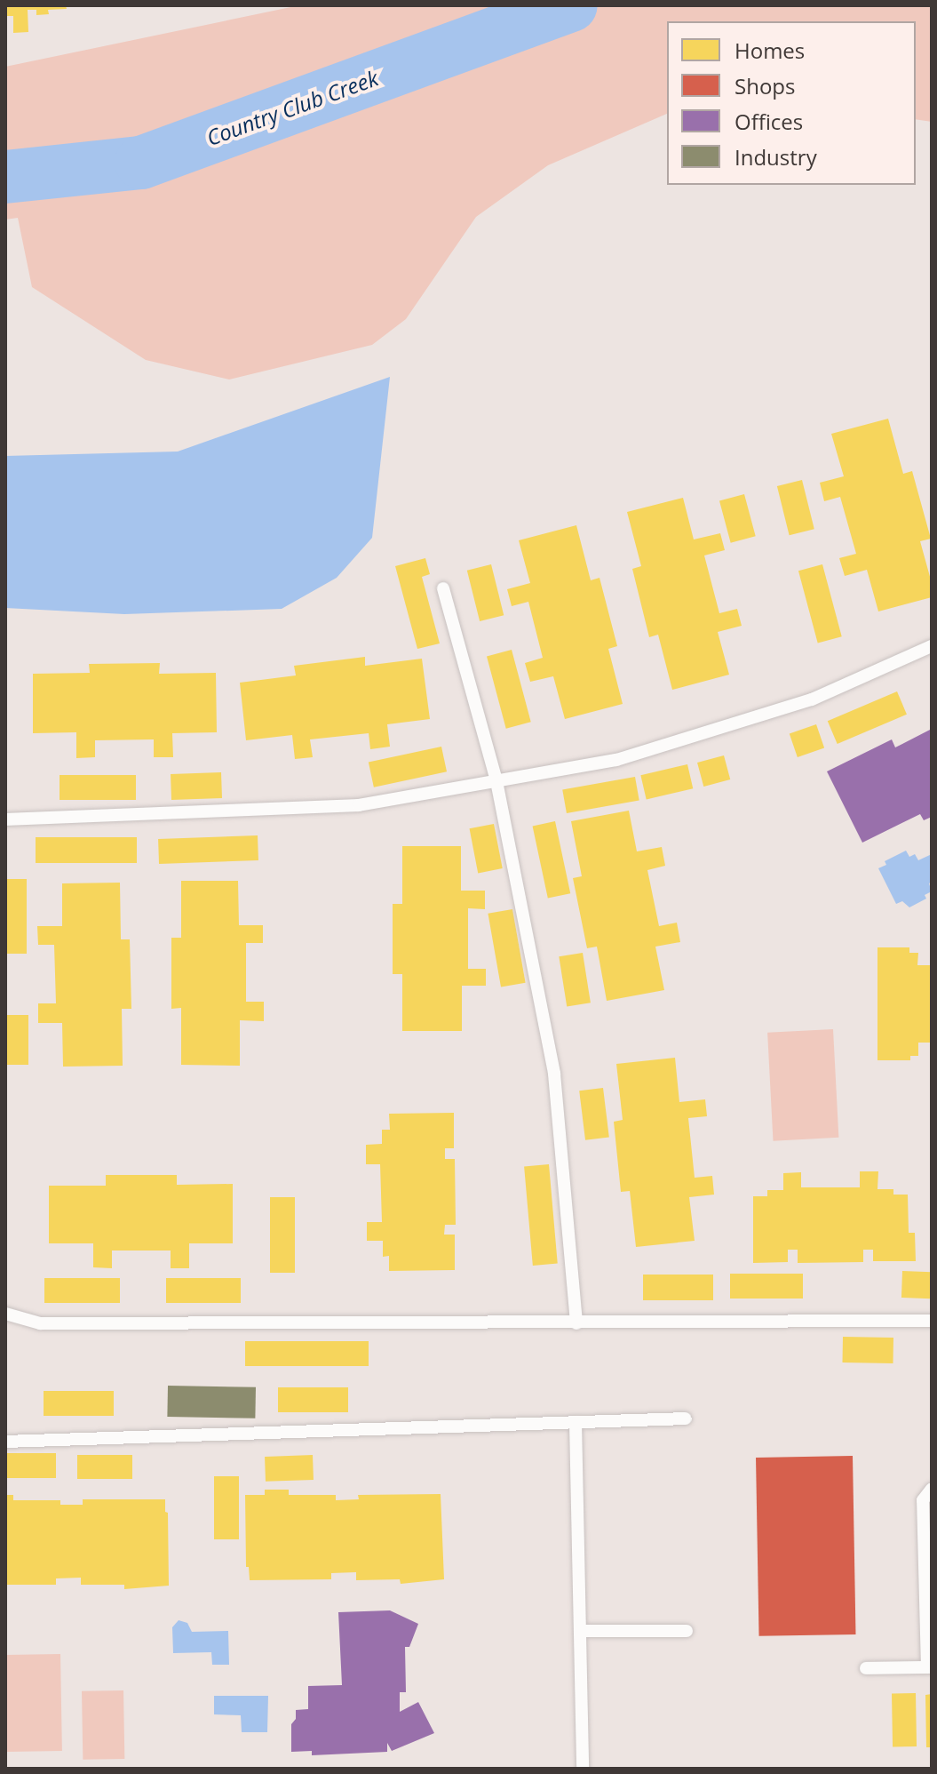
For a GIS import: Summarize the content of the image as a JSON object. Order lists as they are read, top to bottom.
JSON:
{
  "water": ["Country Club Creek"],
  "legend": [
    "Homes",
    "Shops",
    "Offices",
    "Industry"
  ]
}
